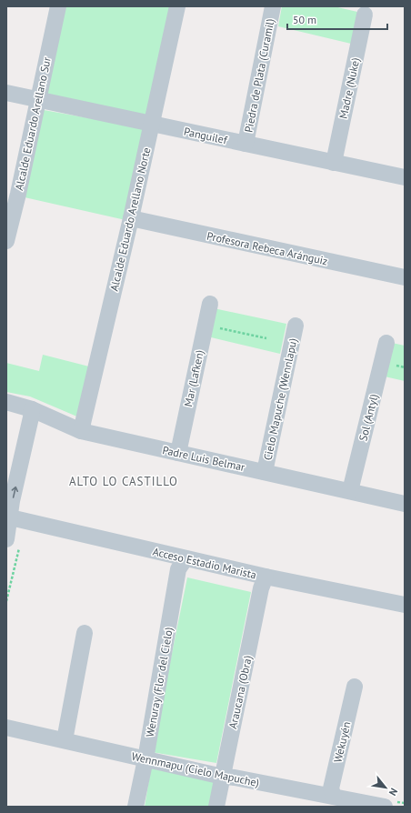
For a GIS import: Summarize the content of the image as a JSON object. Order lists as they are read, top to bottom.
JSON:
{
  "streets": {
    "street": [
      "Piedra de Plata (Curamil)",
      "Madre (Nuke)",
      "Alcalde Eduardo Arellano Sur",
      "Panguilef",
      "Alcalde Eduardo Arellano Norte",
      "Profesora Rebeca Aránguiz",
      "Mar (Lafken)",
      "Cielo Mapuche (Wennlapu)",
      "Sol (Antyl)",
      "Padre Luis Belmar",
      "Acceso Estadio Marista",
      "Wenuray (Flor del Cielo)",
      "Araucana (Obra)",
      "Wekuyén",
      "Wennmapu (Cielo Mapuche)"
    ]
  },
  "crossings": [
    ["Piedra de Plata (Curamil)", "Panguilef"],
    ["Madre (Nuke)", "Panguilef"],
    ["Alcalde Eduardo Arellano Sur", "Panguilef"],
    ["Panguilef", "Alcalde Eduardo Arellano Norte"],
    ["Alcalde Eduardo Arellano Norte", "Profesora Rebeca Aránguiz"],
    ["Alcalde Eduardo Arellano Norte", "Padre Luis Belmar"],
    ["Mar (Lafken)", "Padre Luis Belmar"],
    ["Cielo Mapuche (Wennlapu)", "Padre Luis Belmar"],
    ["Sol (Antyl)", "Padre Luis Belmar"],
    ["Acceso Estadio Marista", "Wenuray (Flor del Cielo)"],
    ["Acceso Estadio Marista", "Araucana (Obra)"],
    ["Wenuray (Flor del Cielo)", "Wennmapu (Cielo Mapuche)"],
    ["Araucana (Obra)", "Wennmapu (Cielo Mapuche)"],
    ["Wekuyén", "Wennmapu (Cielo Mapuche)"]
  ],
  "districts": ["ALTO LO CASTILLO"],
  "scale_bar": "50 m",
  "north": "bottom right"
}
